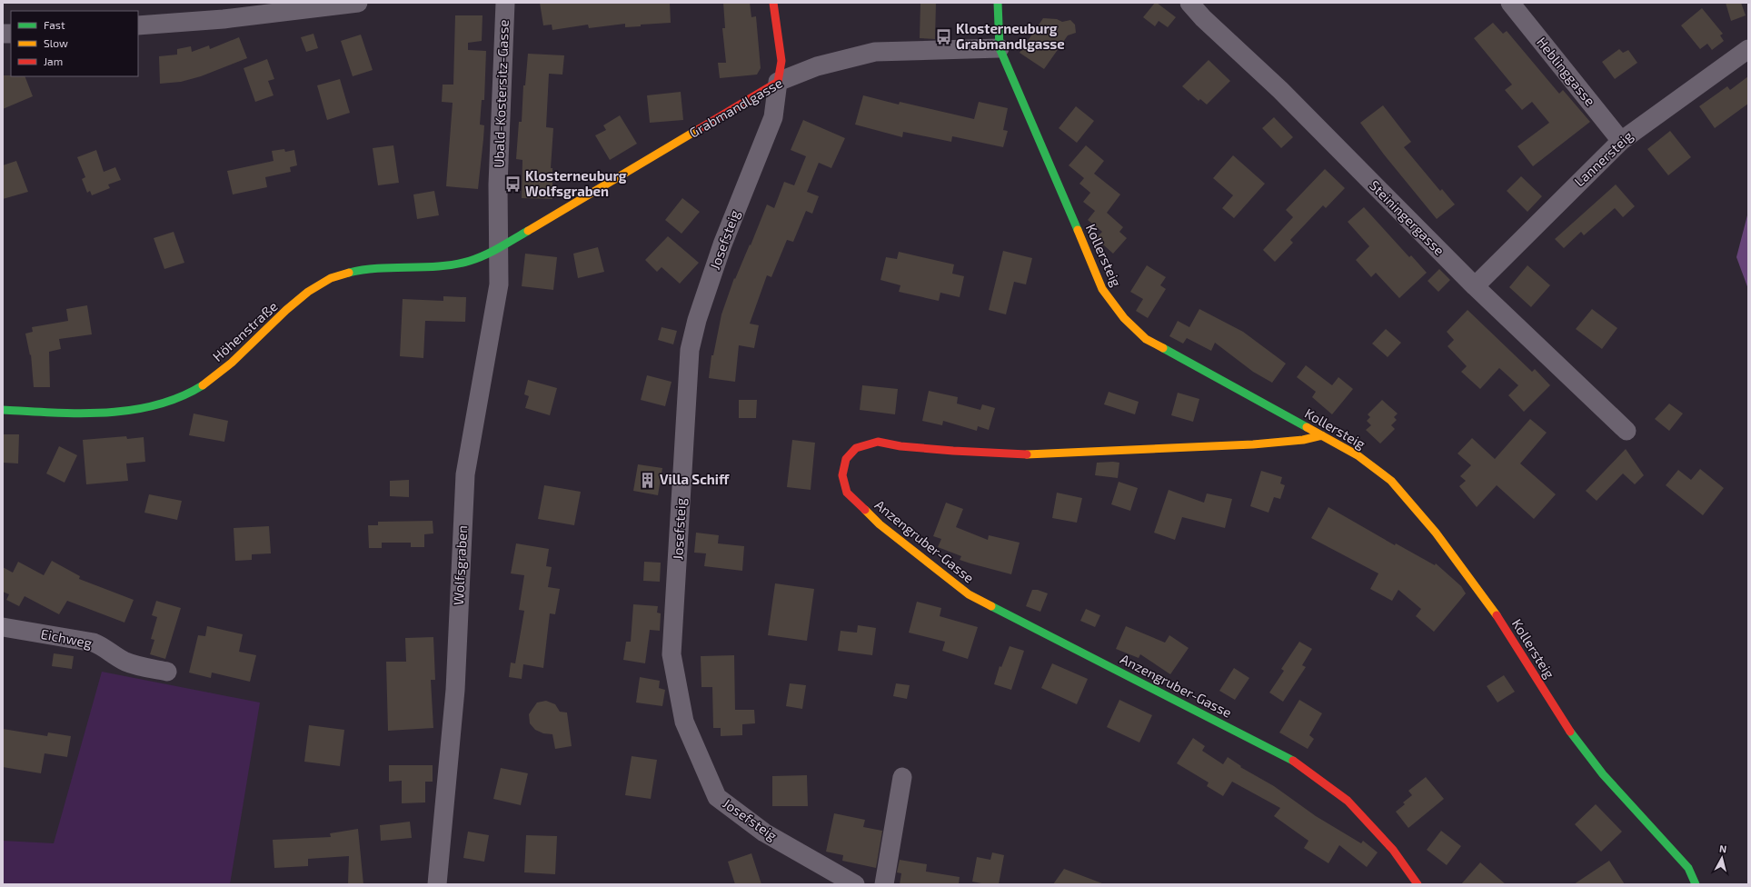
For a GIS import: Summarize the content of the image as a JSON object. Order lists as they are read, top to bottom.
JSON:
{
  "streets": {
    "street": [
      "Heblinggasse",
      "Ubald-Kostersitz-Gasse",
      "Grabmandlgasse",
      "Lannersteig",
      "Steiningergasse",
      "Josefsteig",
      "Kollersteig",
      "Höhenstraße",
      "Anzengruber-Gasse",
      "Wolfsgraben",
      "Eichweg"
    ]
  },
  "crossings": [
    ["Heblinggasse", "Lannersteig"],
    ["Ubald-Kostersitz-Gasse", "Grabmandlgasse"],
    ["Ubald-Kostersitz-Gasse", "Höhenstraße"],
    ["Ubald-Kostersitz-Gasse", "Wolfsgraben"],
    ["Grabmandlgasse", "Josefsteig"],
    ["Grabmandlgasse", "Kollersteig"],
    ["Grabmandlgasse", "Höhenstraße"],
    ["Grabmandlgasse", "Wolfsgraben"],
    ["Lannersteig", "Steiningergasse"],
    ["Kollersteig", "Anzengruber-Gasse"],
    ["Höhenstraße", "Wolfsgraben"]
  ],
  "places": {
    "bus stop": ["Klosterneuburg Grabmandlgasse", "Klosterneuburg Wolfsgraben"],
    "building": ["Villa Schiff"]
  },
  "legend": ["Fast", "Slow", "Jam"],
  "north": "top"
}
